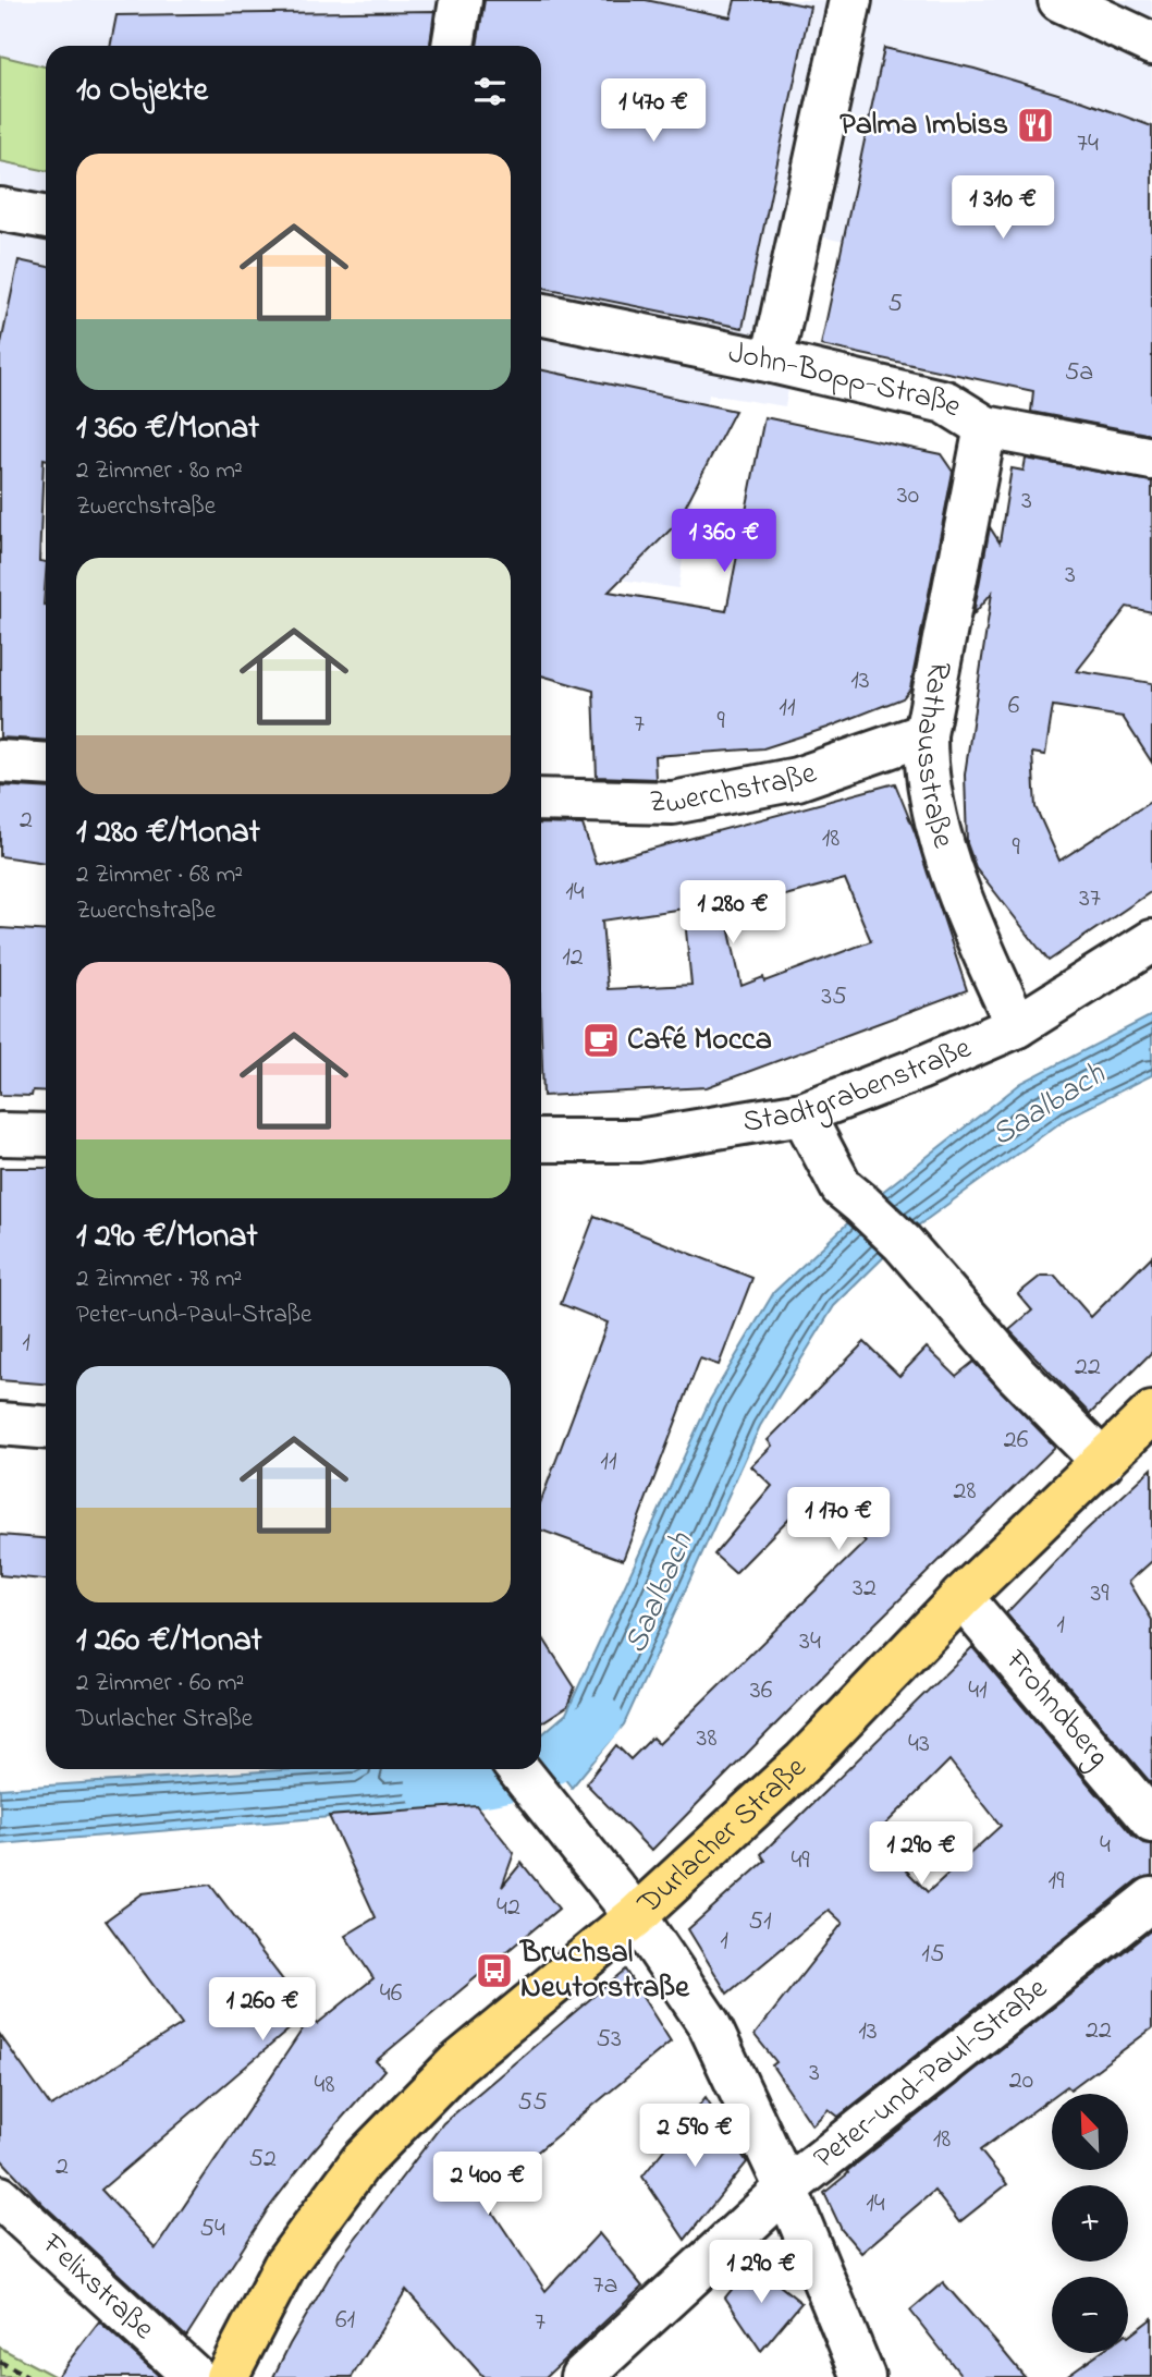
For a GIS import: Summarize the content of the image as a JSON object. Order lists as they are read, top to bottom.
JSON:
{
  "streets": {
    "main road": ["Durlacher Straße"],
    "street": [
      "John-Bopp-Straße",
      "Rathausstraße",
      "Zwerchstraße",
      "Stadtgrabenstraße",
      "Frohndberg",
      "Peter-und-Paul-Straße",
      "Felixstraße"
    ]
  },
  "crossings": [
    ["John-Bopp-Straße", "Rathausstraße"],
    ["Rathausstraße", "Zwerchstraße"],
    ["Rathausstraße", "Stadtgrabenstraße"],
    ["Frohndberg", "Durlacher Straße"]
  ],
  "water": ["Saalbach"],
  "places": {
    "restaurant": ["Palma Imbiss"],
    "cafe": ["Café Mocca"],
    "bus stop": ["Bruchsal Neutorstraße"]
  },
  "house_numbers": [
    "74",
    "5",
    "5a",
    "30",
    "3",
    "3",
    "13",
    "6",
    "11",
    "9",
    "7",
    "2",
    "18",
    "9",
    "14",
    "37",
    "12",
    "35",
    "1",
    "22",
    "26",
    "11",
    "28",
    "32",
    "39",
    "1",
    "34",
    "36",
    "41",
    "38",
    "43",
    "4",
    "49",
    "19",
    "42",
    "51",
    "1",
    "15",
    "46",
    "22",
    "13",
    "53",
    "3",
    "20",
    "48",
    "55",
    "18",
    "52",
    "2",
    "14",
    "54",
    "7a",
    "61",
    "7"
  ],
  "north": "top left",
  "page": {
    "heading": "10 Objekte",
    "price": [
      "1 470 €",
      "1 310 €",
      "1 360 €",
      "1 280 €",
      "1 170 €",
      "1 290 €",
      "1 260 €",
      "2 590 €",
      "2 400 €",
      "1 290 €"
    ],
    "list": [
      {
        "name": "1 360 €/Monat",
        "note": "2 Zimmer · 80 m² · Zwerchstraße"
      },
      {
        "name": "1 280 €/Monat",
        "note": "2 Zimmer · 68 m² · Zwerchstraße"
      },
      {
        "name": "1 290 €/Monat",
        "note": "2 Zimmer · 78 m² · Peter-und-Paul-Straße"
      },
      {
        "name": "1 260 €/Monat",
        "note": "2 Zimmer · 60 m² · Durlacher Straße"
      }
    ],
    "map_buttons": ["+", "−"]
  }
}
